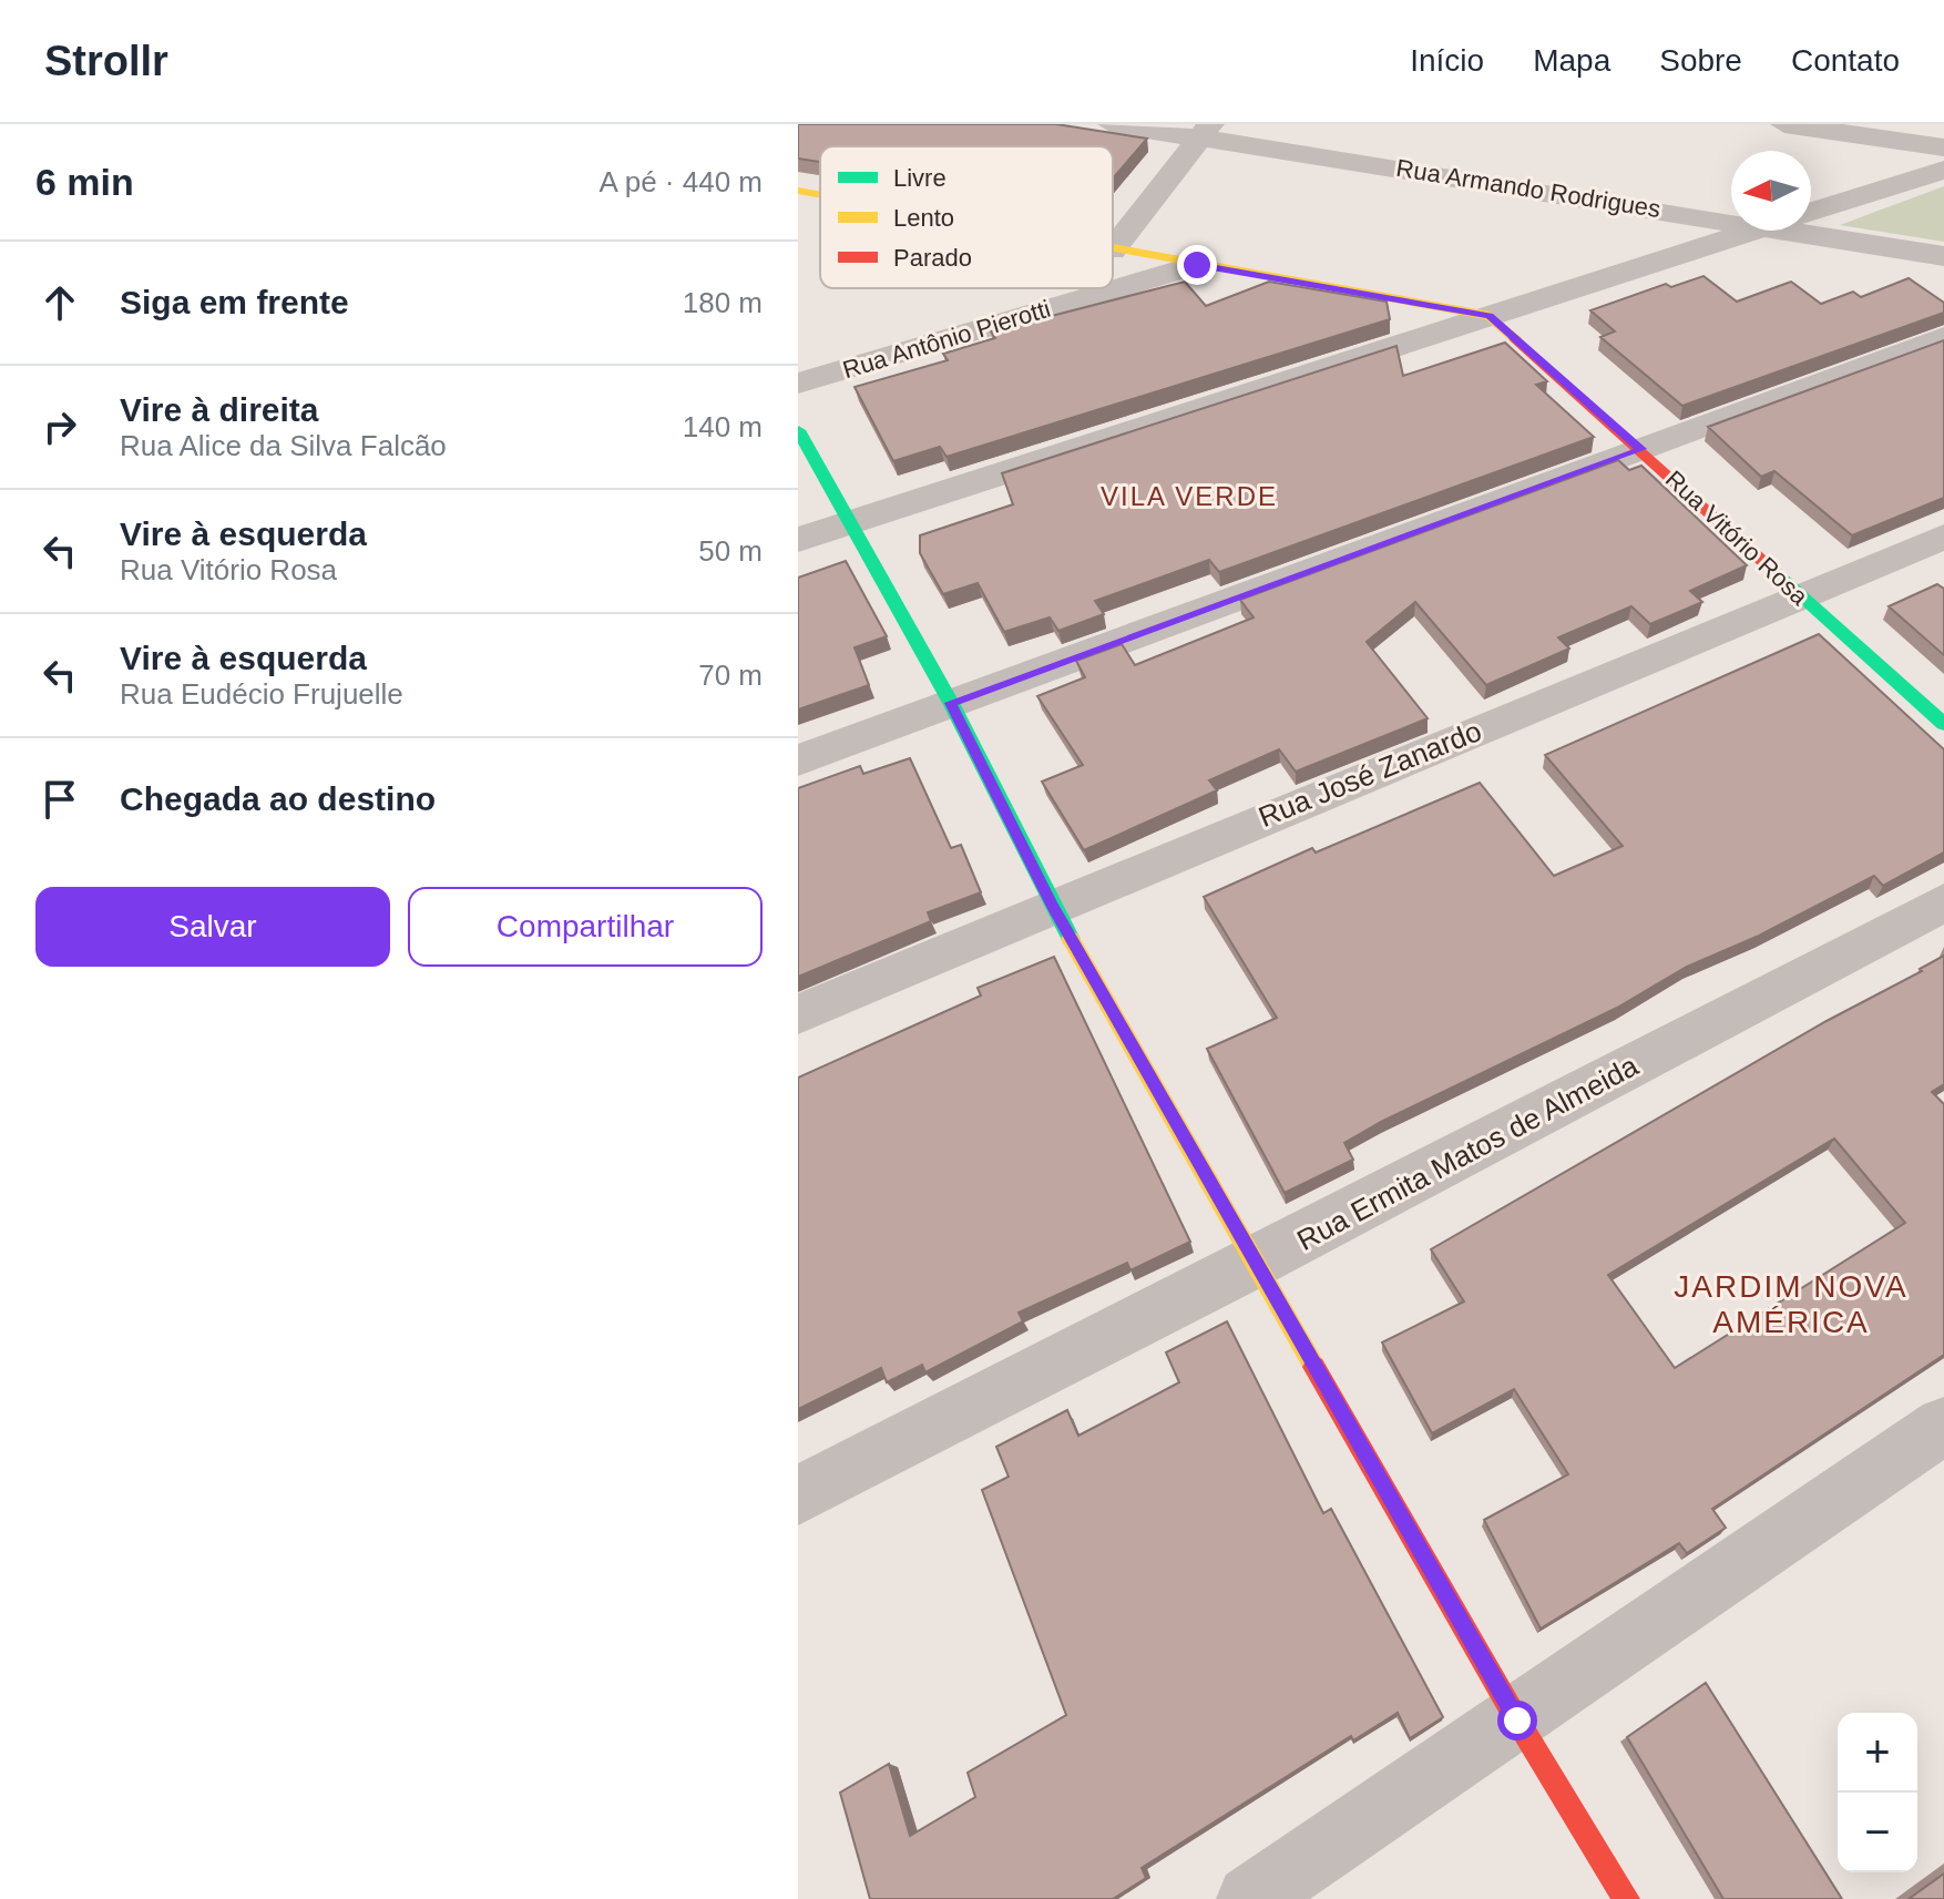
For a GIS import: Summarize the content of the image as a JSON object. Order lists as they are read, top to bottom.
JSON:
{
  "streets": {
    "street": [
      "Rua Armando Rodrigues",
      "Rua Antônio Pierotti",
      "Rua Vitório Rosa",
      "Rua José Zanardo",
      "Rua Ermita Matos de Almeida"
    ]
  },
  "crossings": [
    ["Rua Vitório Rosa", "Rua José Zanardo"]
  ],
  "districts": ["VILA VERDE", "JARDIM NOVA AMÉRICA"],
  "legend": ["Livre", "Lento", "Parado"],
  "north": "left",
  "page": {
    "header": "Strollr",
    "nav": [
      "Início",
      "Mapa",
      "Sobre",
      "Contato"
    ],
    "heading": ["6 min", "A pé · 440 m"],
    "list": [
      ["Siga em frente", "180 m"],
      ["Vire à direita", "Rua Alice da Silva Falcão", "140 m"],
      ["Vire à esquerda", "Rua Vitório Rosa", "50 m"],
      ["Vire à esquerda", "Rua Eudécio Frujuelle", "70 m"],
      "Chegada ao destino"
    ],
    "buttons": ["Salvar", "Compartilhar"],
    "map_buttons": ["+", "−"]
  }
}
